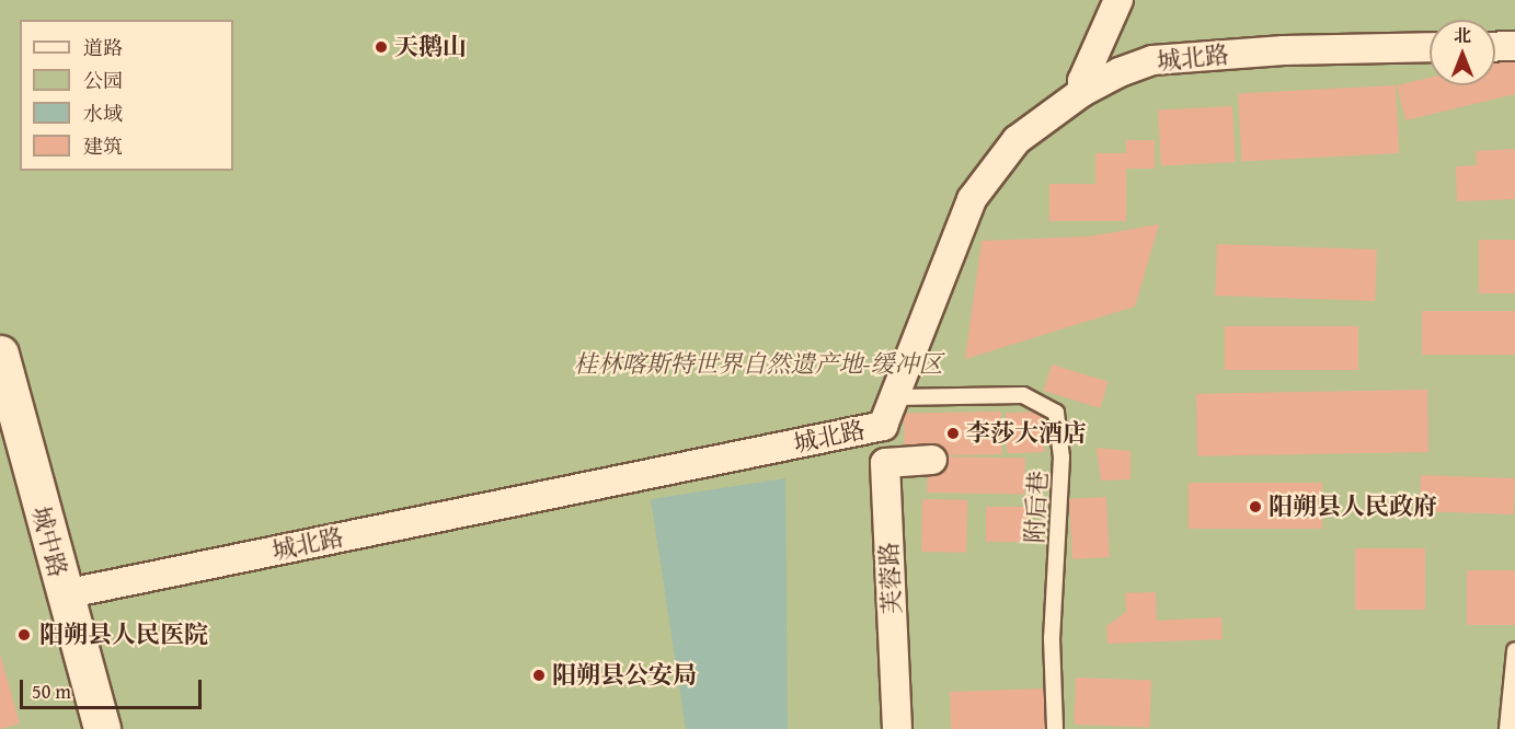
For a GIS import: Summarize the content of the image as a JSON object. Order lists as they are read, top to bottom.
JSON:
{
  "streets": {
    "street": ["城北路", "城中路", "芙蓉路"],
    "lane": ["附后巷"]
  },
  "crossings": [
    ["城北路", "附后巷"],
    ["城北路", "城中路"],
    ["城北路", "芙蓉路"]
  ],
  "parks": ["桂林喀斯特世界自然遗产地-缓冲区"],
  "places": [
    "天鹅山",
    "李莎大酒店",
    "阳朔县人民政府",
    "阳朔县人民医院",
    "阳朔县公安局"
  ],
  "legend": [
    "道路",
    "公园",
    "水域",
    "建筑"
  ],
  "scale_bar": "50 m",
  "north": "top"
}
